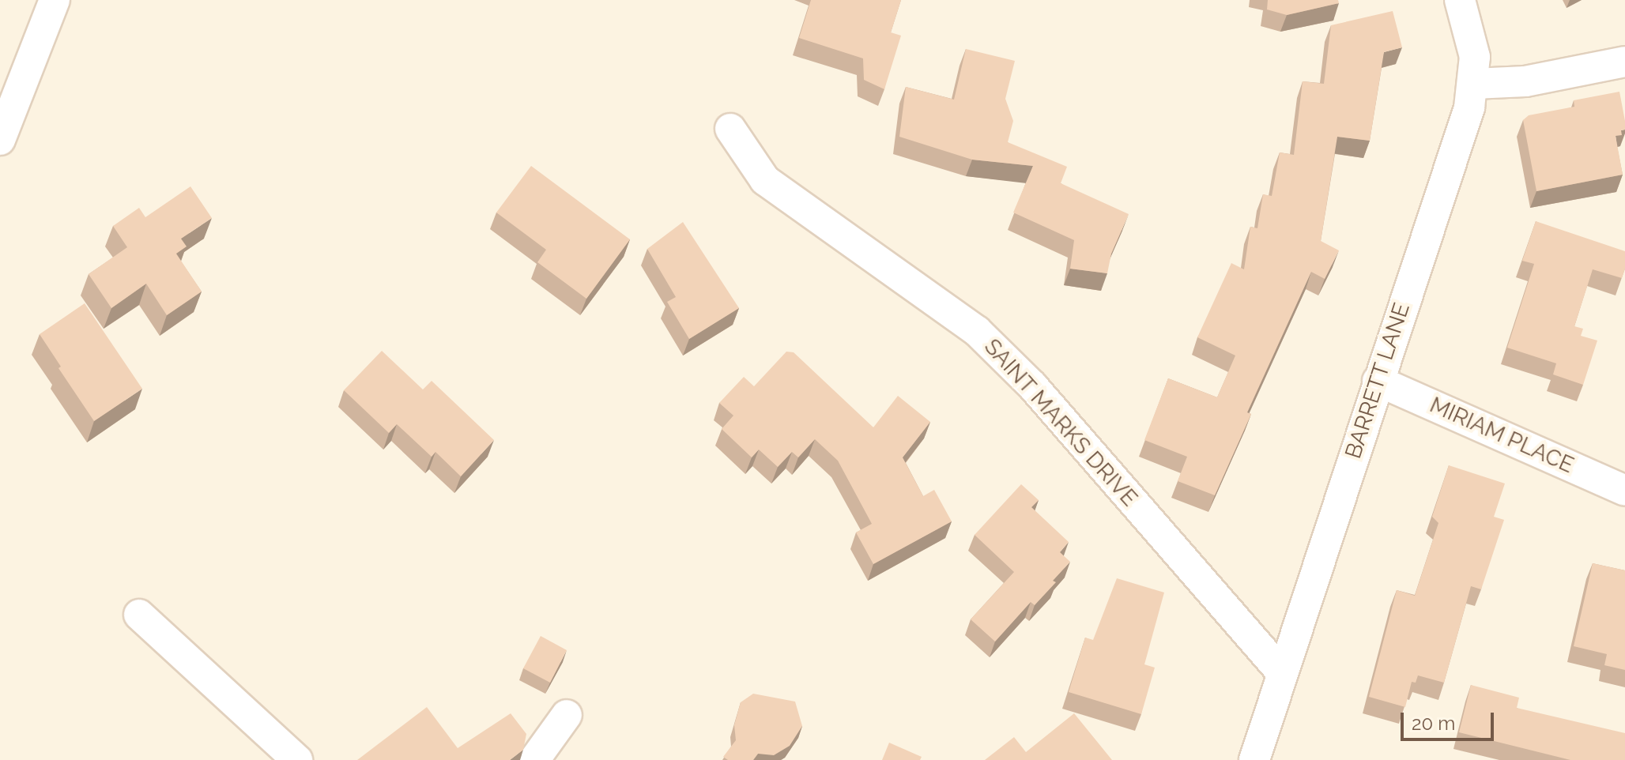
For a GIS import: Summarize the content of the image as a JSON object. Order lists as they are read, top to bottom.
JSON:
{
  "streets": {
    "street": ["BARRETT LANE", "SAINT MARKS DRIVE", "MIRIAM PLACE"]
  },
  "crossings": [
    ["BARRETT LANE", "SAINT MARKS DRIVE"],
    ["BARRETT LANE", "MIRIAM PLACE"]
  ],
  "scale_bar": "20 m"
}
